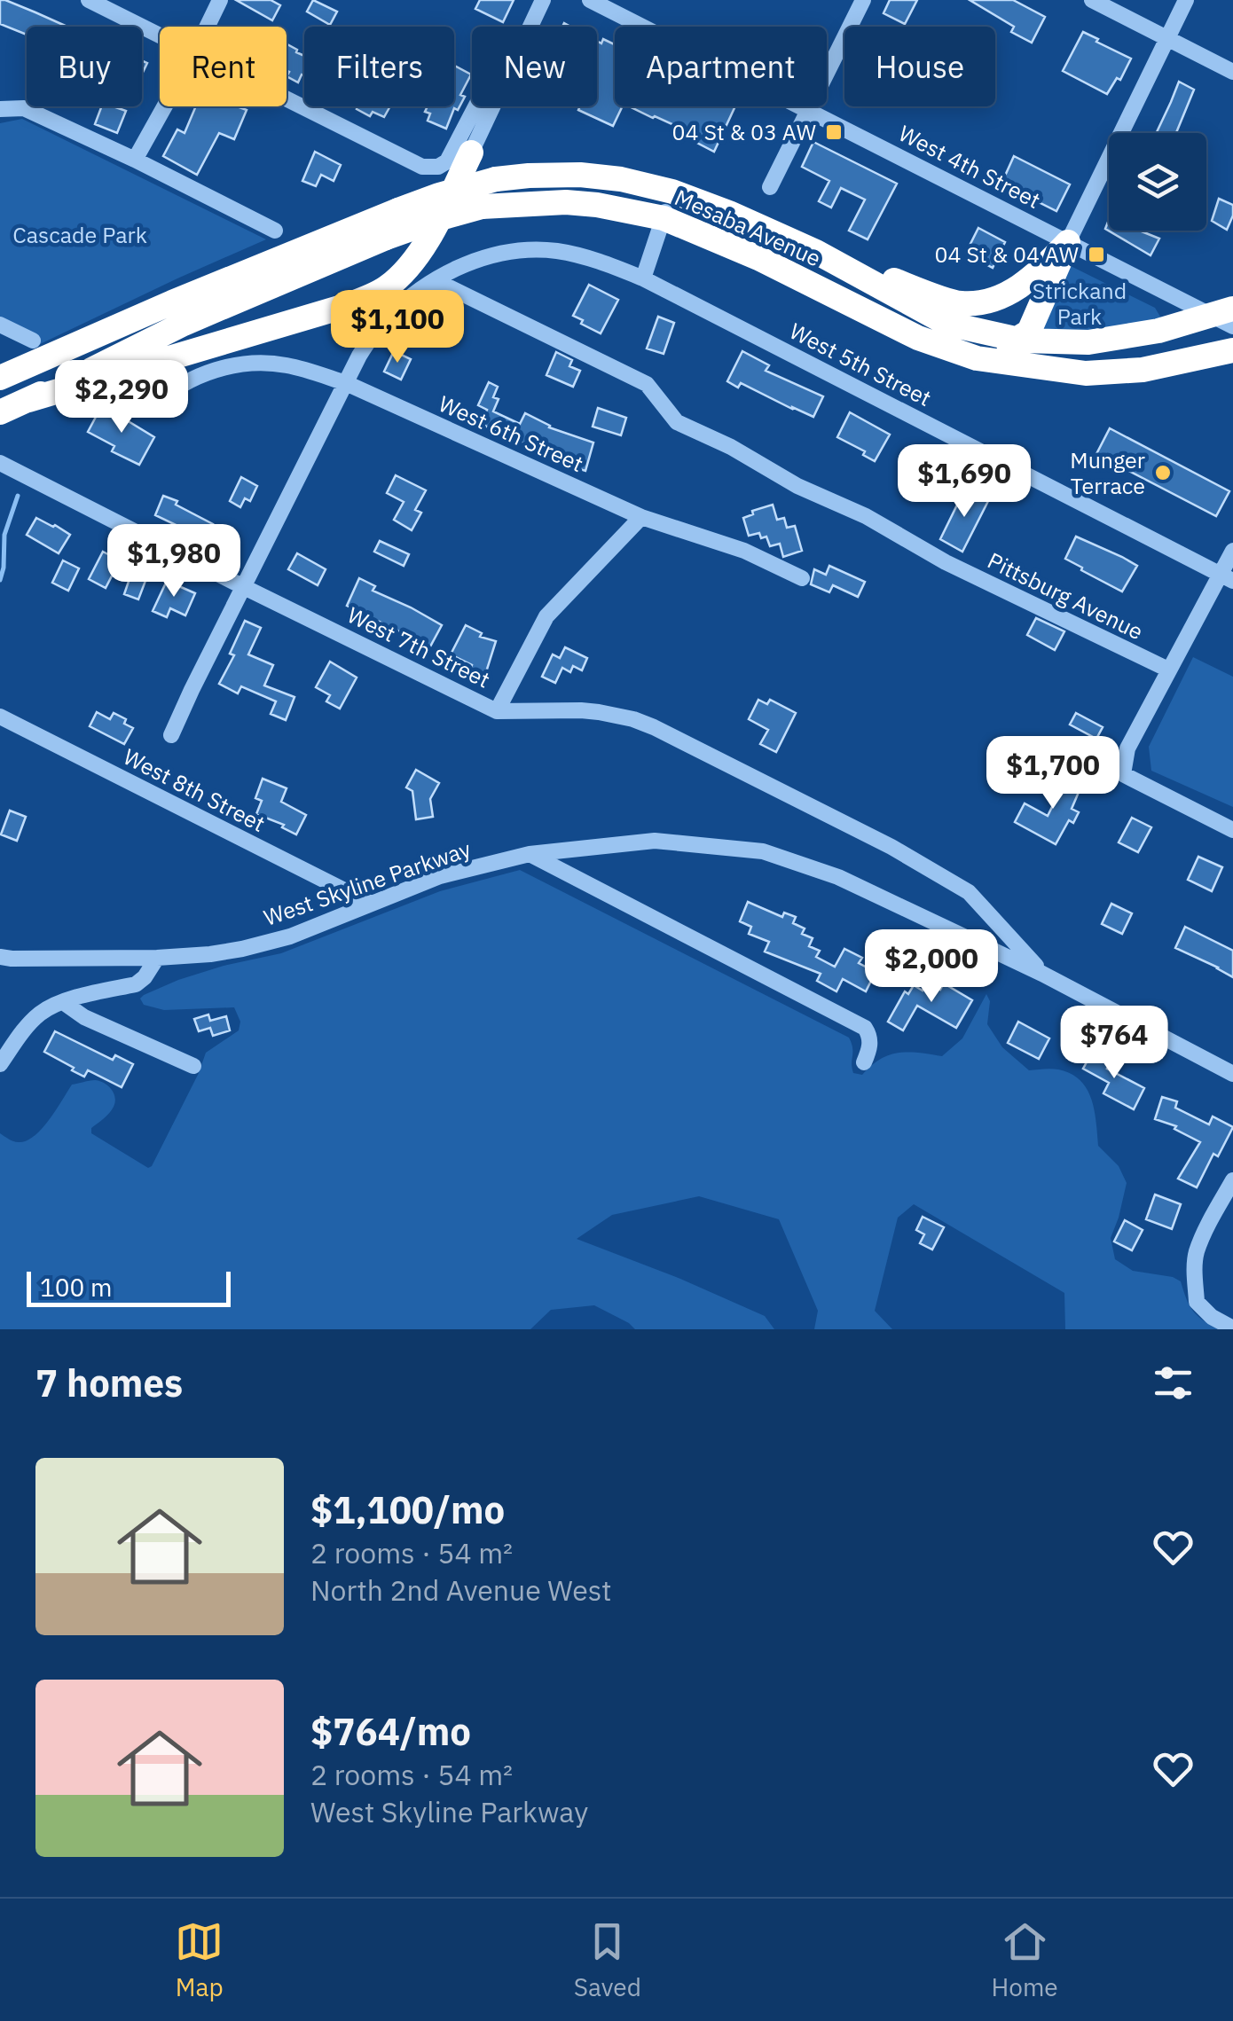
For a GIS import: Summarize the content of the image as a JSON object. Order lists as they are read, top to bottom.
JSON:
{
  "streets": {
    "highway": ["Mesaba Avenue"],
    "street": [
      "West 4th Street",
      "West 5th Street",
      "West 6th Street",
      "Pittsburg Avenue",
      "West 7th Street",
      "West 8th Street",
      "West Skyline Parkway"
    ]
  },
  "crossings": [
    ["West 4th Street", "Mesaba Avenue"],
    ["West 5th Street", "West 6th Street"],
    ["West 5th Street", "Pittsburg Avenue"],
    ["West 5th Street", "West 7th Street"],
    ["West 7th Street", "West Skyline Parkway"],
    ["West 8th Street", "West Skyline Parkway"]
  ],
  "parks": ["Cascade Park", "Strickand Park"],
  "places": {
    "transit": ["04 St & 03 AW", "04 St & 04 AW"],
    "other": ["Munger Terrace"]
  },
  "scale_bar": "100 m",
  "page": {
    "chip": [
      "Buy",
      "Rent",
      "Filters",
      "New",
      "Apartment",
      "House"
    ],
    "price": [
      "$1,100",
      "$2,290",
      "$1,690",
      "$1,980",
      "$1,700",
      "$2,000",
      "$764"
    ],
    "scale": "100 m",
    "heading": "7 homes",
    "list": [
      {
        "name": "$1,100/mo",
        "note": "2 rooms · 54 m² · North 2nd Avenue West"
      },
      {
        "name": "$764/mo",
        "note": "2 rooms · 54 m² · West Skyline Parkway"
      }
    ],
    "tabs": ["Map", "Saved", "Home"]
  }
}
